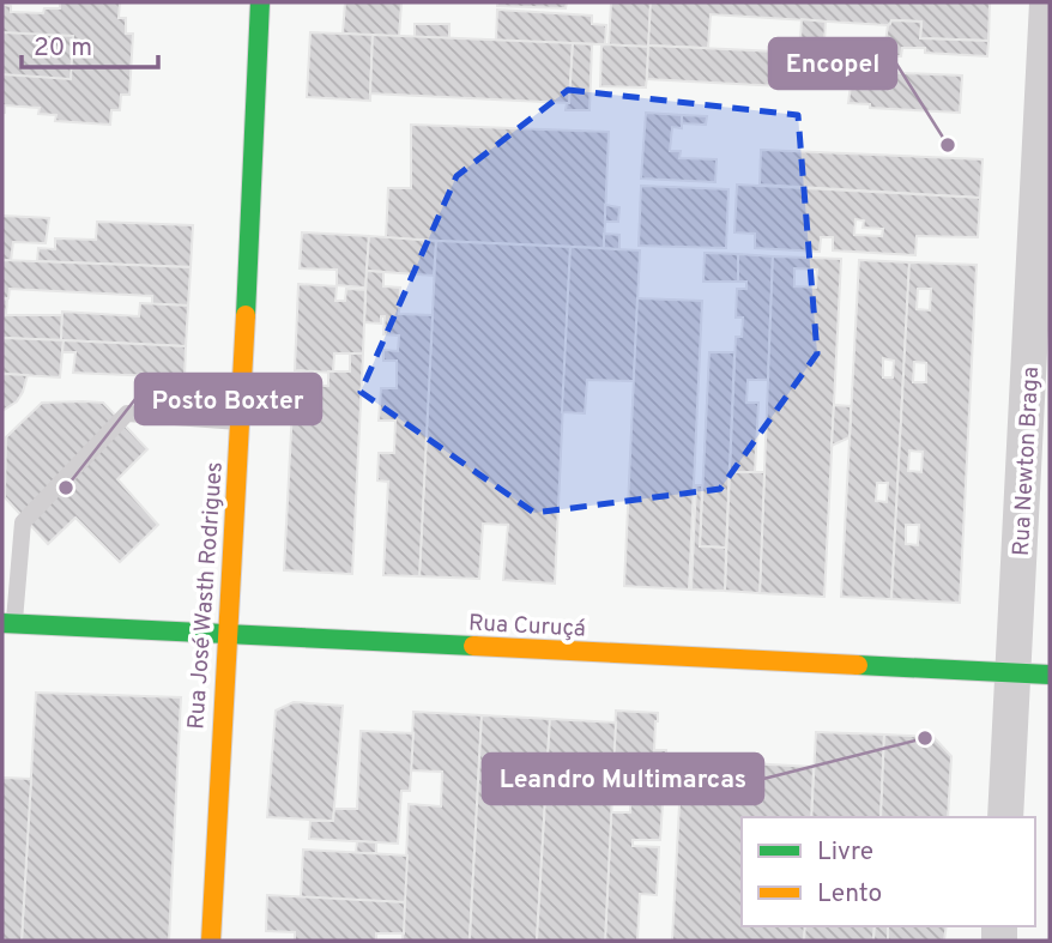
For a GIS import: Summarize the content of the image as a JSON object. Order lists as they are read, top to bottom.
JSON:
{
  "streets": {
    "main road": ["Rua José Wasth Rodrigues", "Rua Curuçá"],
    "street": ["Rua Newton Braga"]
  },
  "crossings": [
    ["Rua Newton Braga", "Rua Curuçá"],
    ["Rua José Wasth Rodrigues", "Rua Curuçá"]
  ],
  "places": ["Encopel", "Posto Boxter", "Leandro Multimarcas"],
  "legend": ["Livre", "Lento"],
  "scale_bar": "20 m"
}
